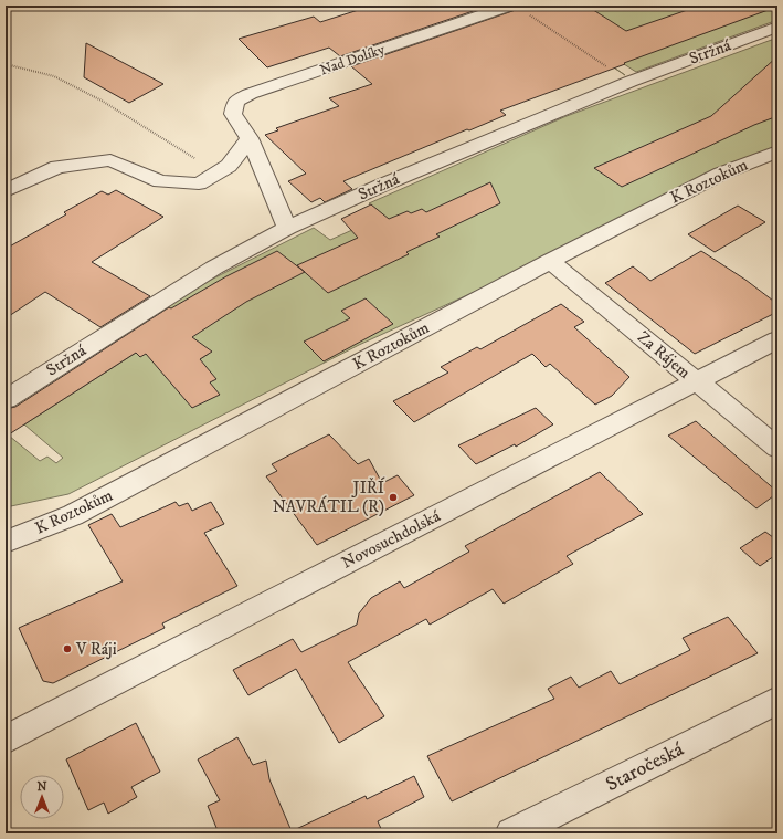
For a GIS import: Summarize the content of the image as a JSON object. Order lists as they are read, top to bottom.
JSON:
{
  "streets": {
    "street": [
      "Stržná",
      "Nad Dolíky",
      "K Roztokům",
      "Za Rájem",
      "Novosuchdolská",
      "Staročeská"
    ]
  },
  "crossings": [
    ["Stržná", "Nad Dolíky"],
    ["K Roztokům", "Za Rájem"],
    ["Za Rájem", "Novosuchdolská"]
  ],
  "places": ["JIŘÍ NAVRÁTIL (R)", "V Ráji"],
  "north": "top"
}
